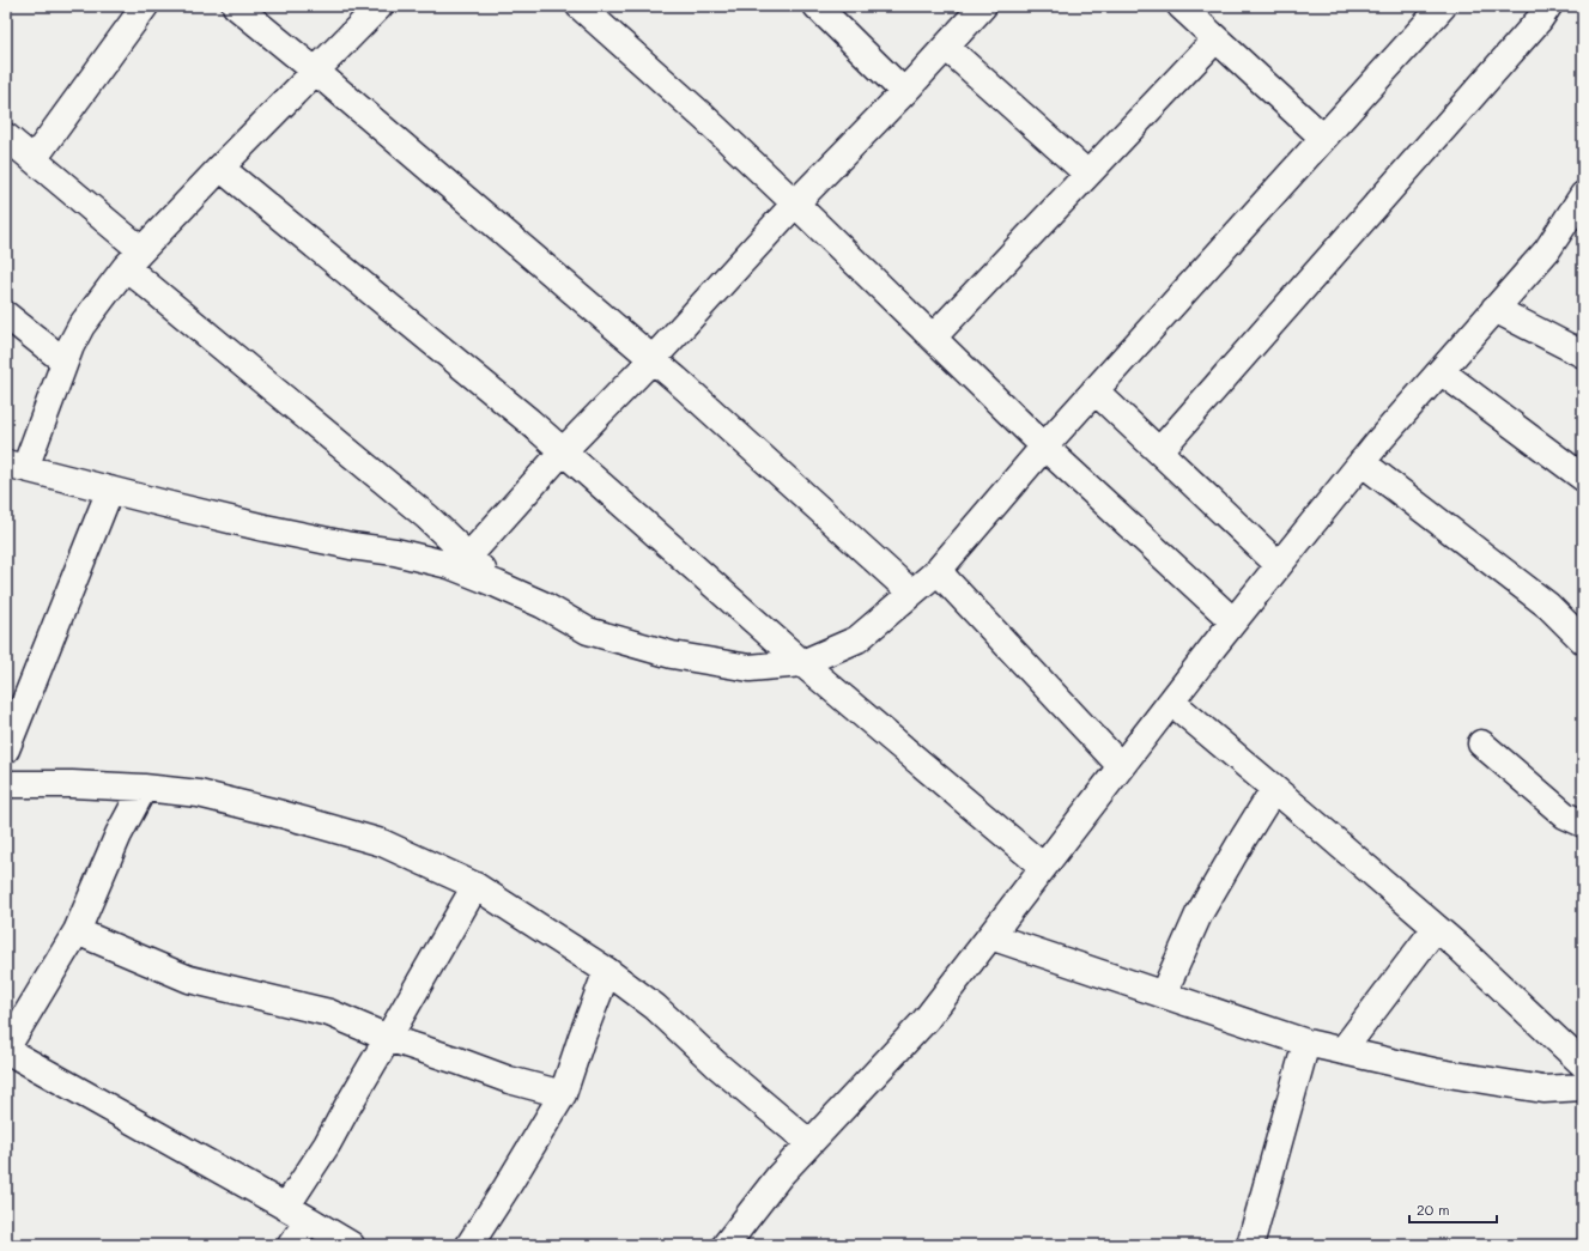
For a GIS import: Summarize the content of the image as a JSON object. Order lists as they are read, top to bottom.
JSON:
{
  "scale_bar": "20 m"
}
